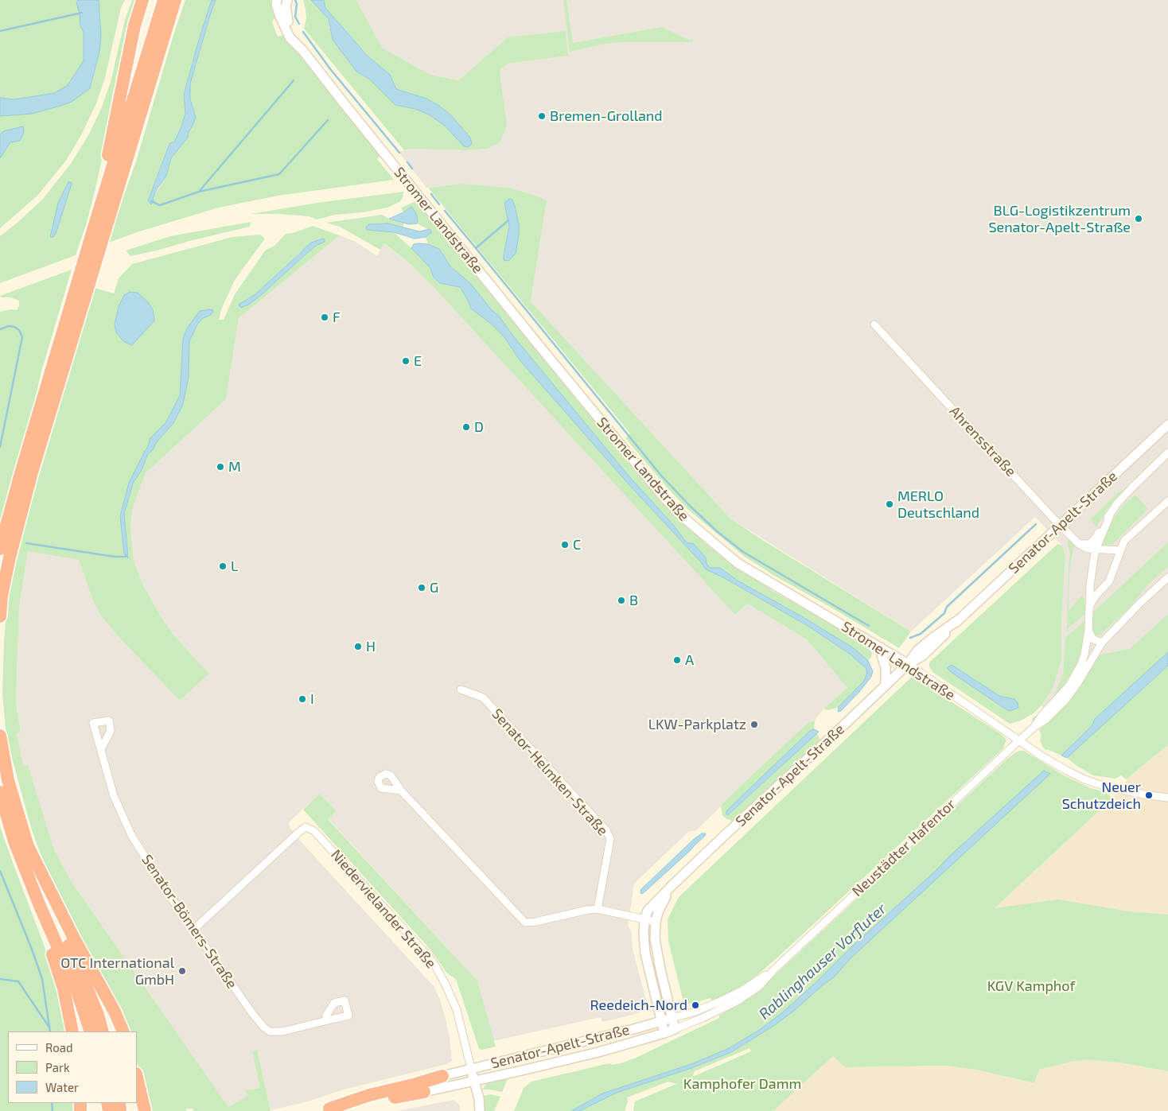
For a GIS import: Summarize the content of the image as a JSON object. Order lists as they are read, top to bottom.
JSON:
{
  "streets": {
    "street": [
      "Stromer Landstraße",
      "Ahrensstraße",
      "Senator-Apelt-Straße",
      "Senator-Helmken-Straße",
      "Neustädter Hafentor",
      "Niedervielander Straße",
      "Senator-Bömers-Straße"
    ]
  },
  "crossings": [
    ["Stromer Landstraße", "Senator-Apelt-Straße"],
    ["Stromer Landstraße", "Neustädter Hafentor"],
    ["Ahrensstraße", "Senator-Apelt-Straße"],
    ["Ahrensstraße", "Neustädter Hafentor"],
    ["Senator-Apelt-Straße", "Neustädter Hafentor"],
    ["Senator-Apelt-Straße", "Niedervielander Straße"],
    ["Niedervielander Straße", "Senator-Bömers-Straße"]
  ],
  "water": ["Rablinghauser Vorfluter"],
  "parks": ["KGV Kamphof", "Kamphofer Damm"],
  "places": [
    "Bremen-Grolland",
    "BLG-Logistikzentrum Senator-Apelt-Straße",
    "F",
    "E",
    "D",
    "M",
    "MERLO Deutschland",
    "C",
    "L",
    "G",
    "B",
    "H",
    "A",
    "I",
    "LKW-Parkplatz",
    "Neuer Schutzdeich",
    "OTC International GmbH",
    "Reedeich-Nord"
  ],
  "legend": ["Road", "Park", "Water"]
}
